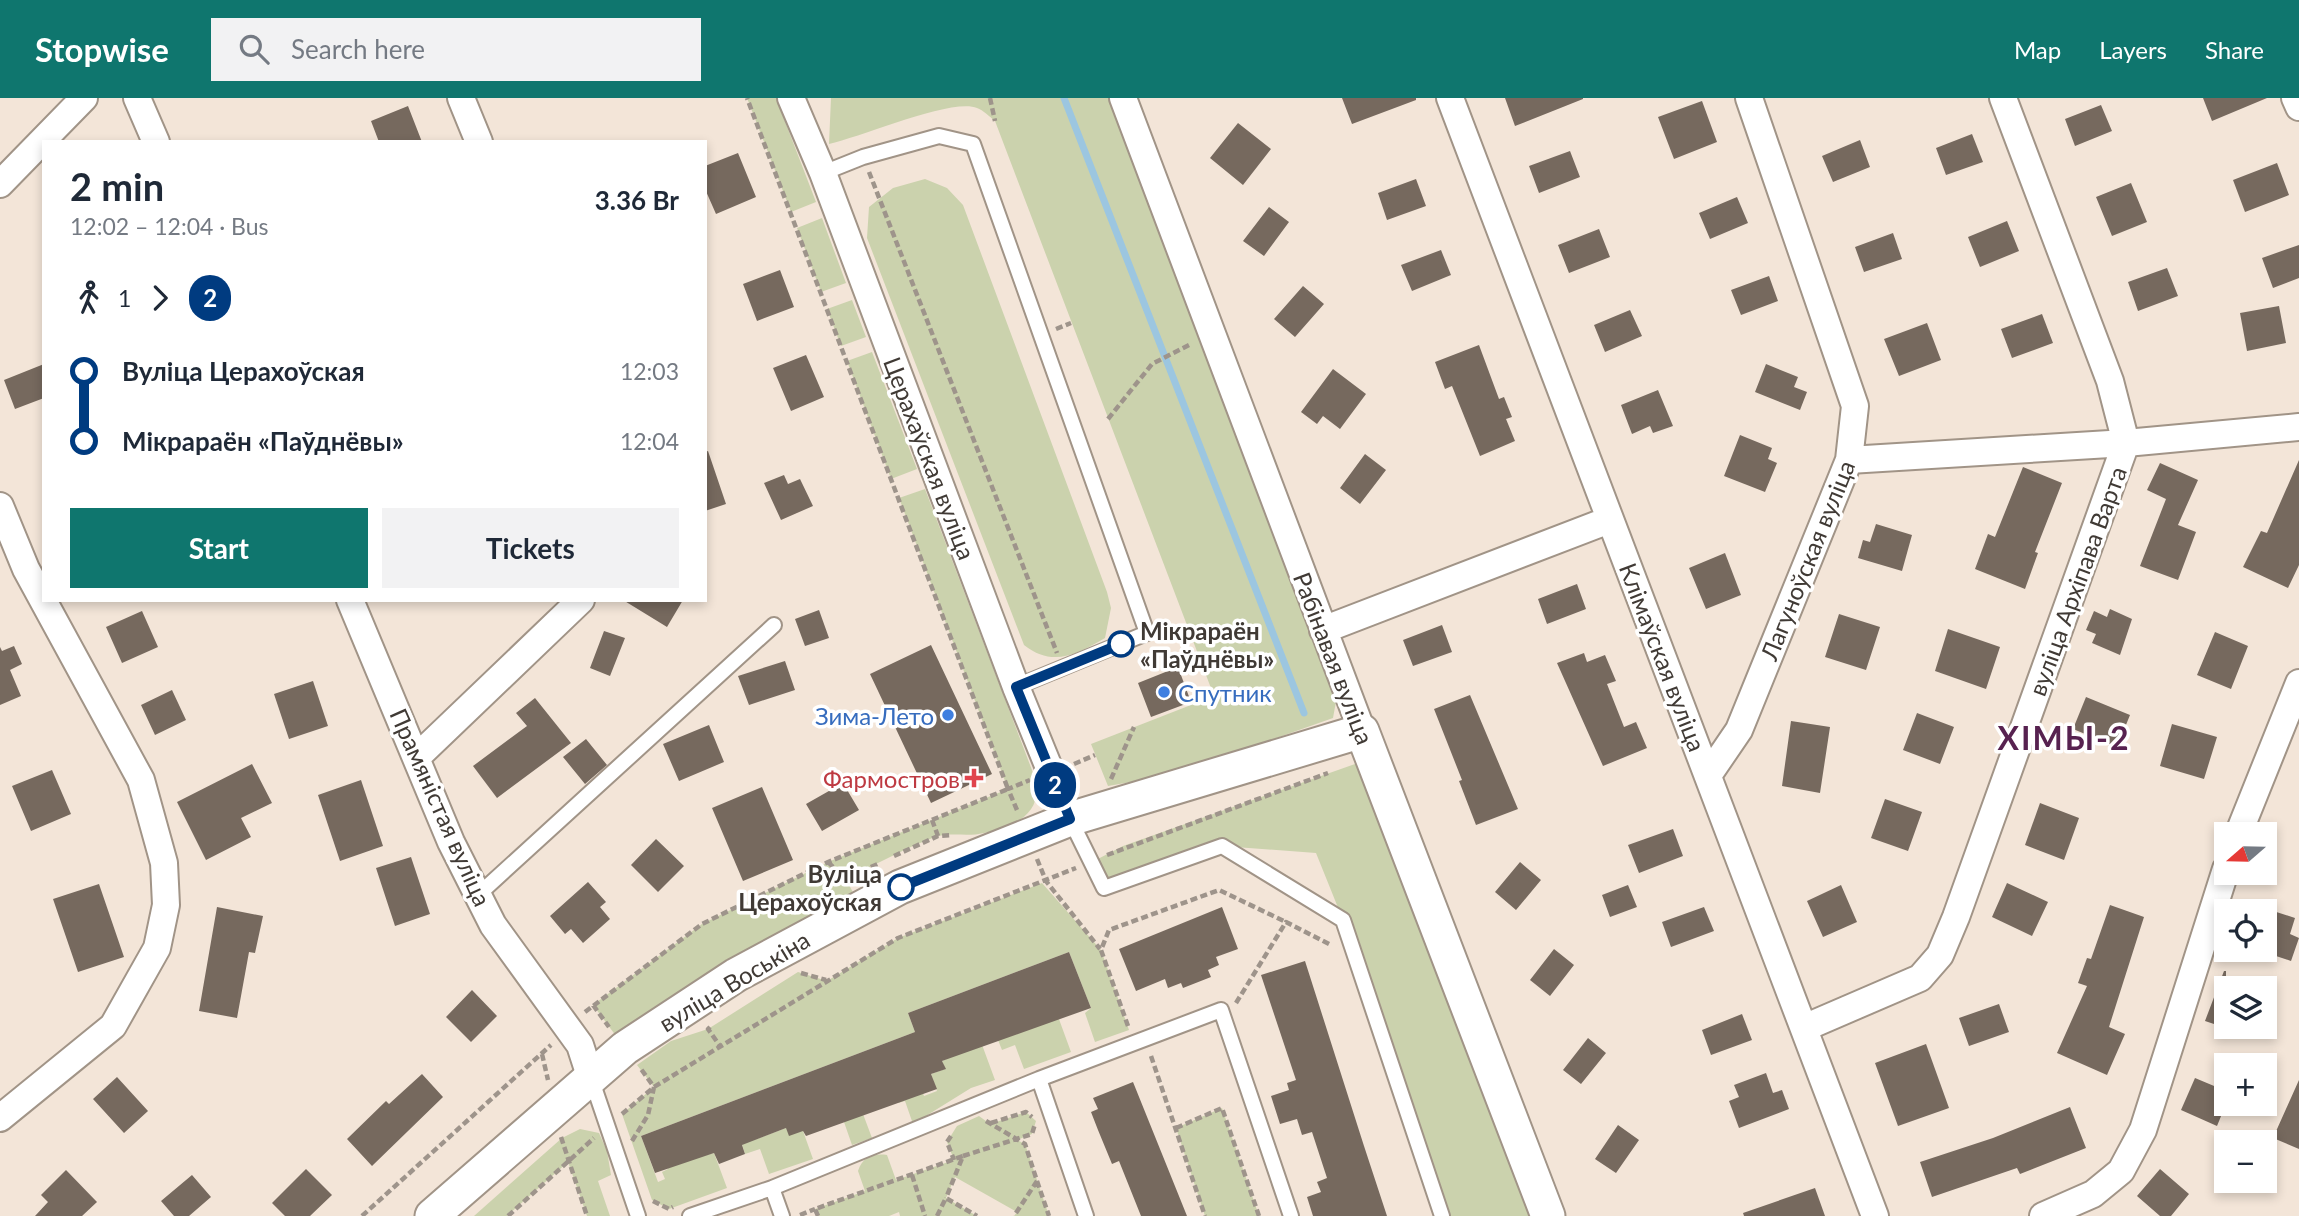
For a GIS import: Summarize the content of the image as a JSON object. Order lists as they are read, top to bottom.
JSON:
{
  "streets": {
    "street": [
      "Церахаўская вуліца",
      "Лагуноўская вуліца",
      "вуліца Архіпава Варта",
      "Клімаўская вуліца",
      "Рабінавая вуліца",
      "Прамяністая вуліца",
      "вуліца Воськіна"
    ]
  },
  "crossings": [
    ["Церахаўская вуліца", "вуліца Воськіна"],
    ["Лагуноўская вуліца", "Клімаўская вуліца"],
    ["вуліца Архіпава Варта", "Клімаўская вуліца"],
    ["Рабінавая вуліца", "вуліца Воськіна"],
    ["Прамяністая вуліца", "вуліца Воськіна"]
  ],
  "districts": ["ХІМЫ-2"],
  "places": {
    "other": [
      "Мікрараён «Паўднёвы»",
      "Спутник",
      "Зима-Лето",
      "Вуліца Церахоўская"
    ],
    "health": ["Фармостров"]
  },
  "lines": ["bus line 2"],
  "north": "left",
  "page": {
    "header": "Stopwise",
    "search": "Search here",
    "nav": ["Map", "Layers", "Share"],
    "on_map": "2",
    "heading": ["2 min", "12:02 – 12:04 · Bus", "3.36 Br"],
    "legs": ["1", "2"],
    "list": [
      {
        "name": "Вуліца Церахоўская",
        "value": "12:03"
      },
      {
        "name": "Мікрараён «Паўднёвы»",
        "value": "12:04"
      }
    ],
    "buttons": ["Start", "Tickets"],
    "map_buttons": ["+", "−"]
  }
}
